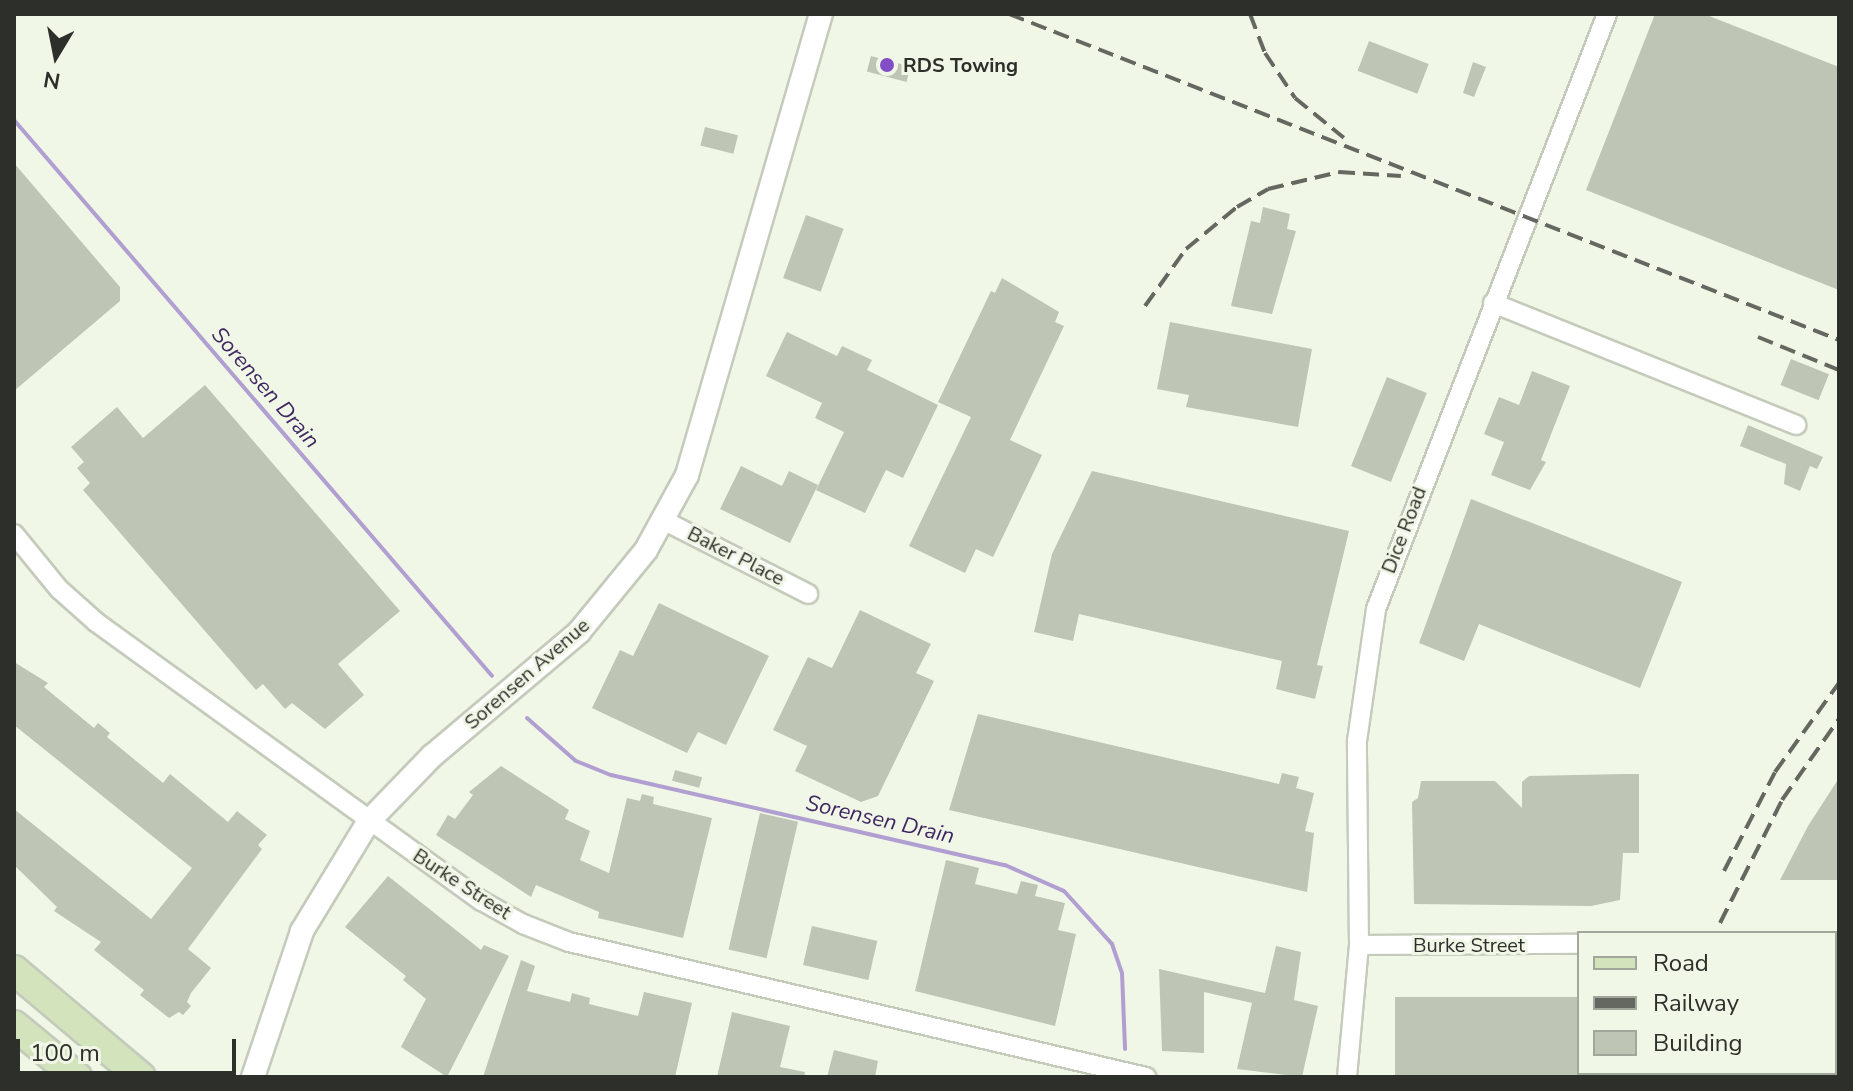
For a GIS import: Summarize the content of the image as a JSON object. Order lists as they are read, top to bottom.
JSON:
{
  "streets": {
    "street": [
      "Dice Road",
      "Baker Place",
      "Sorensen Avenue",
      "Burke Street"
    ]
  },
  "crossings": [
    ["Dice Road", "Burke Street"],
    ["Baker Place", "Sorensen Avenue"],
    ["Sorensen Avenue", "Burke Street"]
  ],
  "water": ["Sorensen Drain"],
  "places": ["RDS Towing"],
  "legend": ["Road", "Railway", "Building"],
  "scale_bar": "100 m",
  "north": "bottom"
}
